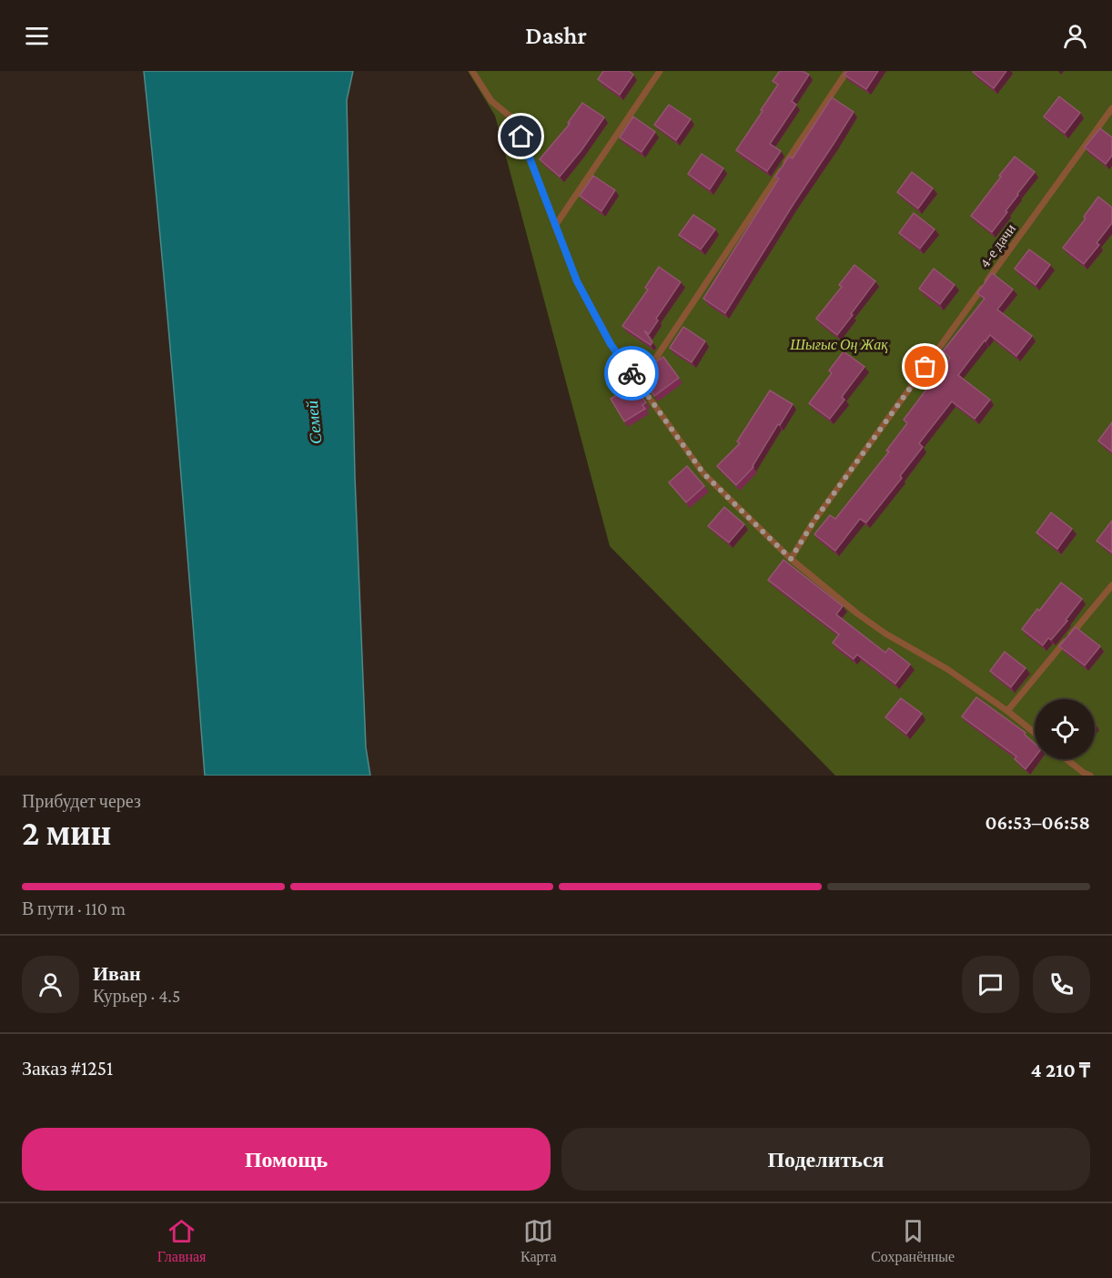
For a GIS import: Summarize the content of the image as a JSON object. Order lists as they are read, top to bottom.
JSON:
{
  "streets": {
    "lane": ["4-е дачи"]
  },
  "water": ["Семей"],
  "parks": ["Шығыс Оң Жақ"],
  "page": {
    "header": "Dashr",
    "heading": ["2 мин", "Прибудет через", "06:53–06:58"],
    "panel": [
      "Иван",
      "Курьер · 4.5",
      "Заказ #1251",
      "4 210 ₸"
    ],
    "bar": "В пути · 110 m",
    "buttons": ["Помощь", "Поделиться"],
    "tabs": ["Главная", "Карта", "Сохранённые"]
  }
}
